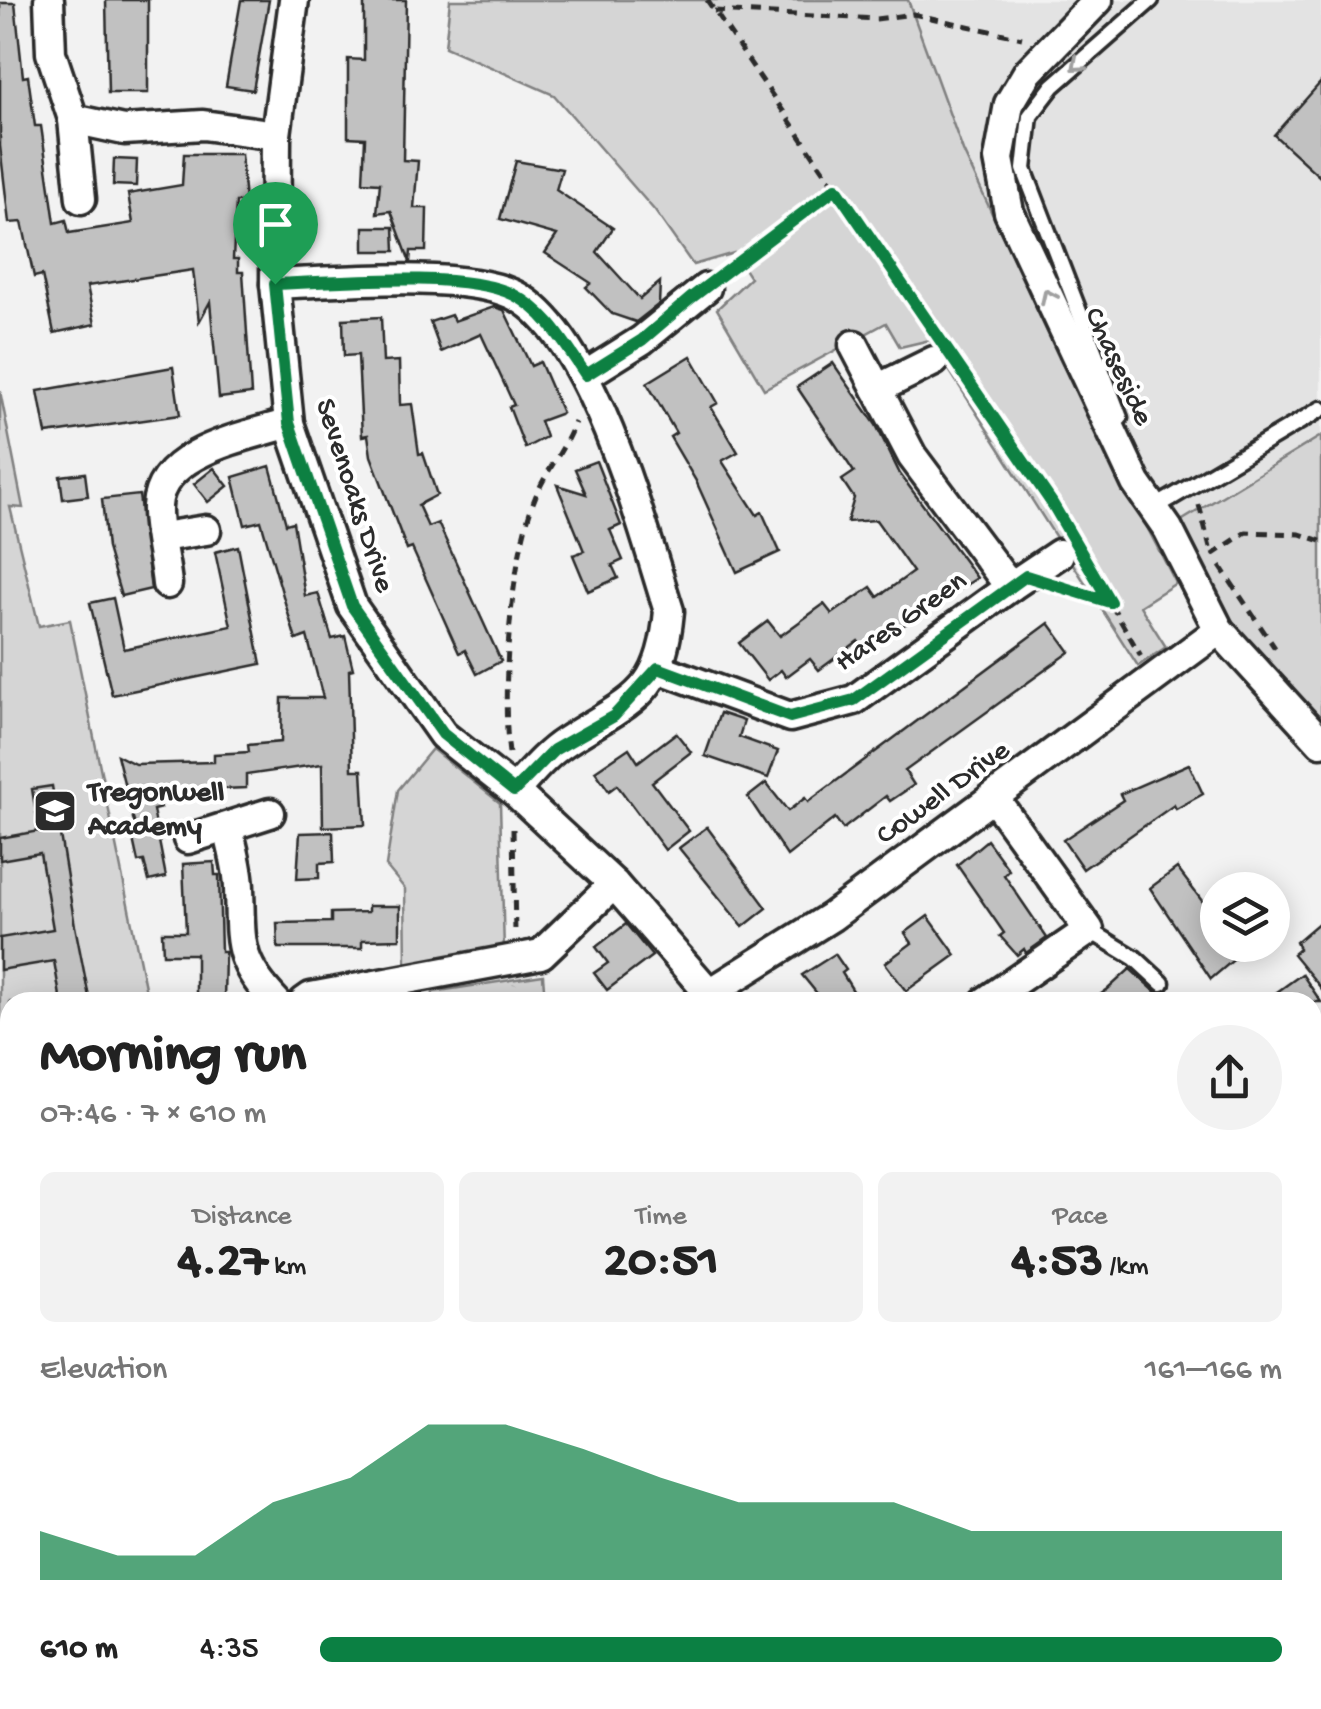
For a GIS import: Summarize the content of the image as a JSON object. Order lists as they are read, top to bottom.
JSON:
{
  "streets": {
    "street": [
      "Chaseside",
      "Sevenoaks Drive",
      "Hares Green",
      "Cowell Drive"
    ]
  },
  "crossings": [
    ["Chaseside", "Cowell Drive"]
  ],
  "one_way": ["Chaseside"],
  "places": {
    "school or university": ["Tregonwell Academy"]
  },
  "page": {
    "heading": ["Morning run", "07:46 · 7 × 610 m"],
    "stats": [
      ["Distance", "4.27 km"],
      ["Time", "20:51"],
      ["Pace", "4:53 /km"]
    ],
    "chart": ["Elevation", "161–166 m"],
    "list": [
      {
        "name": "610 m",
        "note": "4:35"
      }
    ]
  }
}
